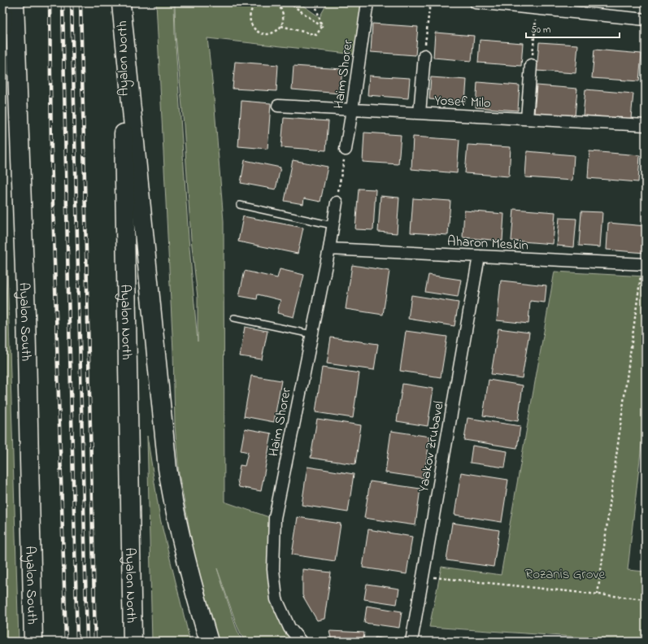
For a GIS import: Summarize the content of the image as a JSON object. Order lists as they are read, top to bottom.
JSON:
{
  "streets": {
    "highway": ["Ayalon North", "Ayalon South"],
    "street": [
      "Haim Shorer",
      "Yosef Milo",
      "Aharon Meskin",
      "Yaakov Zrubavel"
    ]
  },
  "crossings": [
    ["Haim Shorer", "Yosef Milo"],
    ["Haim Shorer", "Aharon Meskin"],
    ["Aharon Meskin", "Yaakov Zrubavel"]
  ],
  "parks": ["Rozanis Grove"],
  "scale_bar": "50 m"
}
